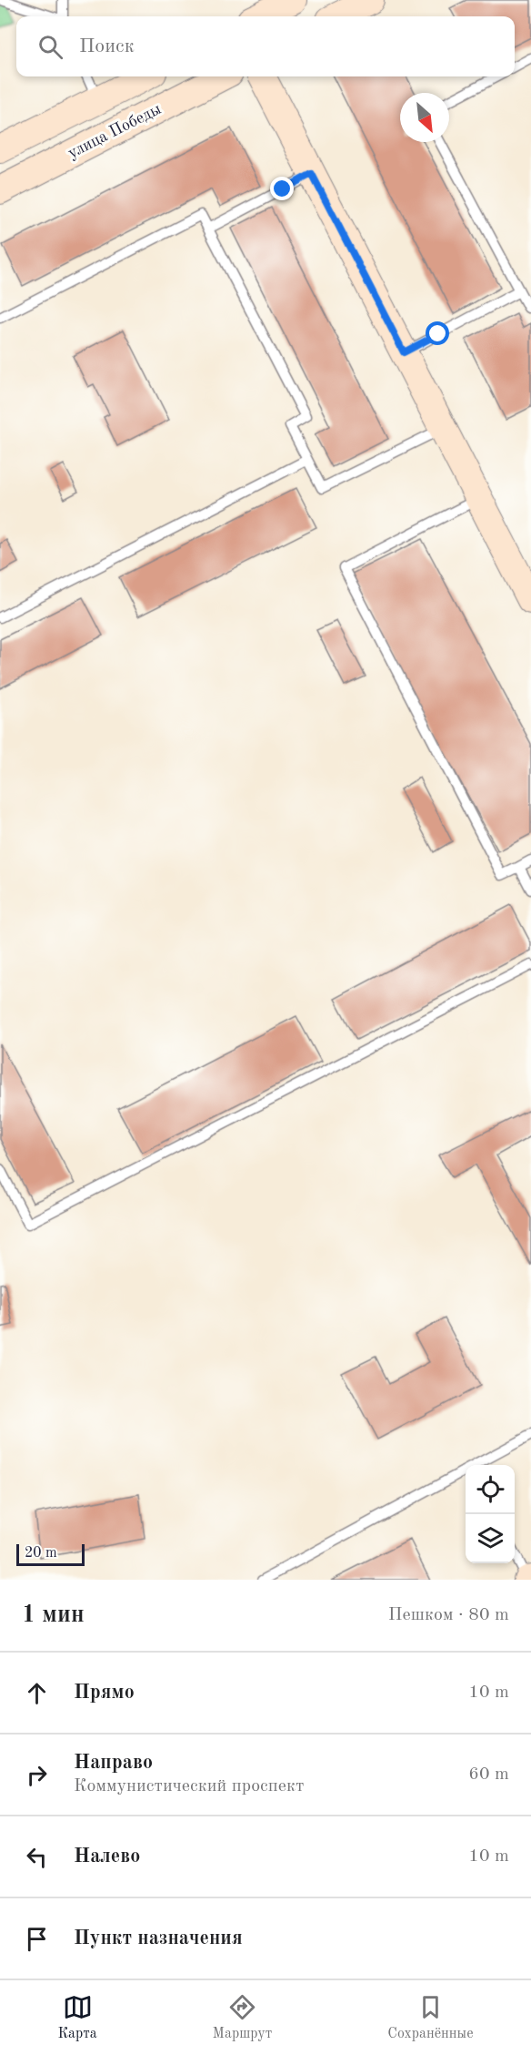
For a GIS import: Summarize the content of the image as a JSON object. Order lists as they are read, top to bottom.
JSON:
{
  "streets": {
    "street": ["улица Победы"]
  },
  "scale_bar": "20 m",
  "north": "bottom right",
  "page": {
    "search": "Поиск",
    "scale": "20 m",
    "heading": ["1 мин", "Пешком · 80 m"],
    "list": [
      ["Прямо", "10 m"],
      ["Направо", "Коммунистический проспект", "60 m"],
      ["Налево", "10 m"],
      "Пункт назначения"
    ],
    "nav": ["Карта", "Маршрут", "Сохранённые"]
  }
}
